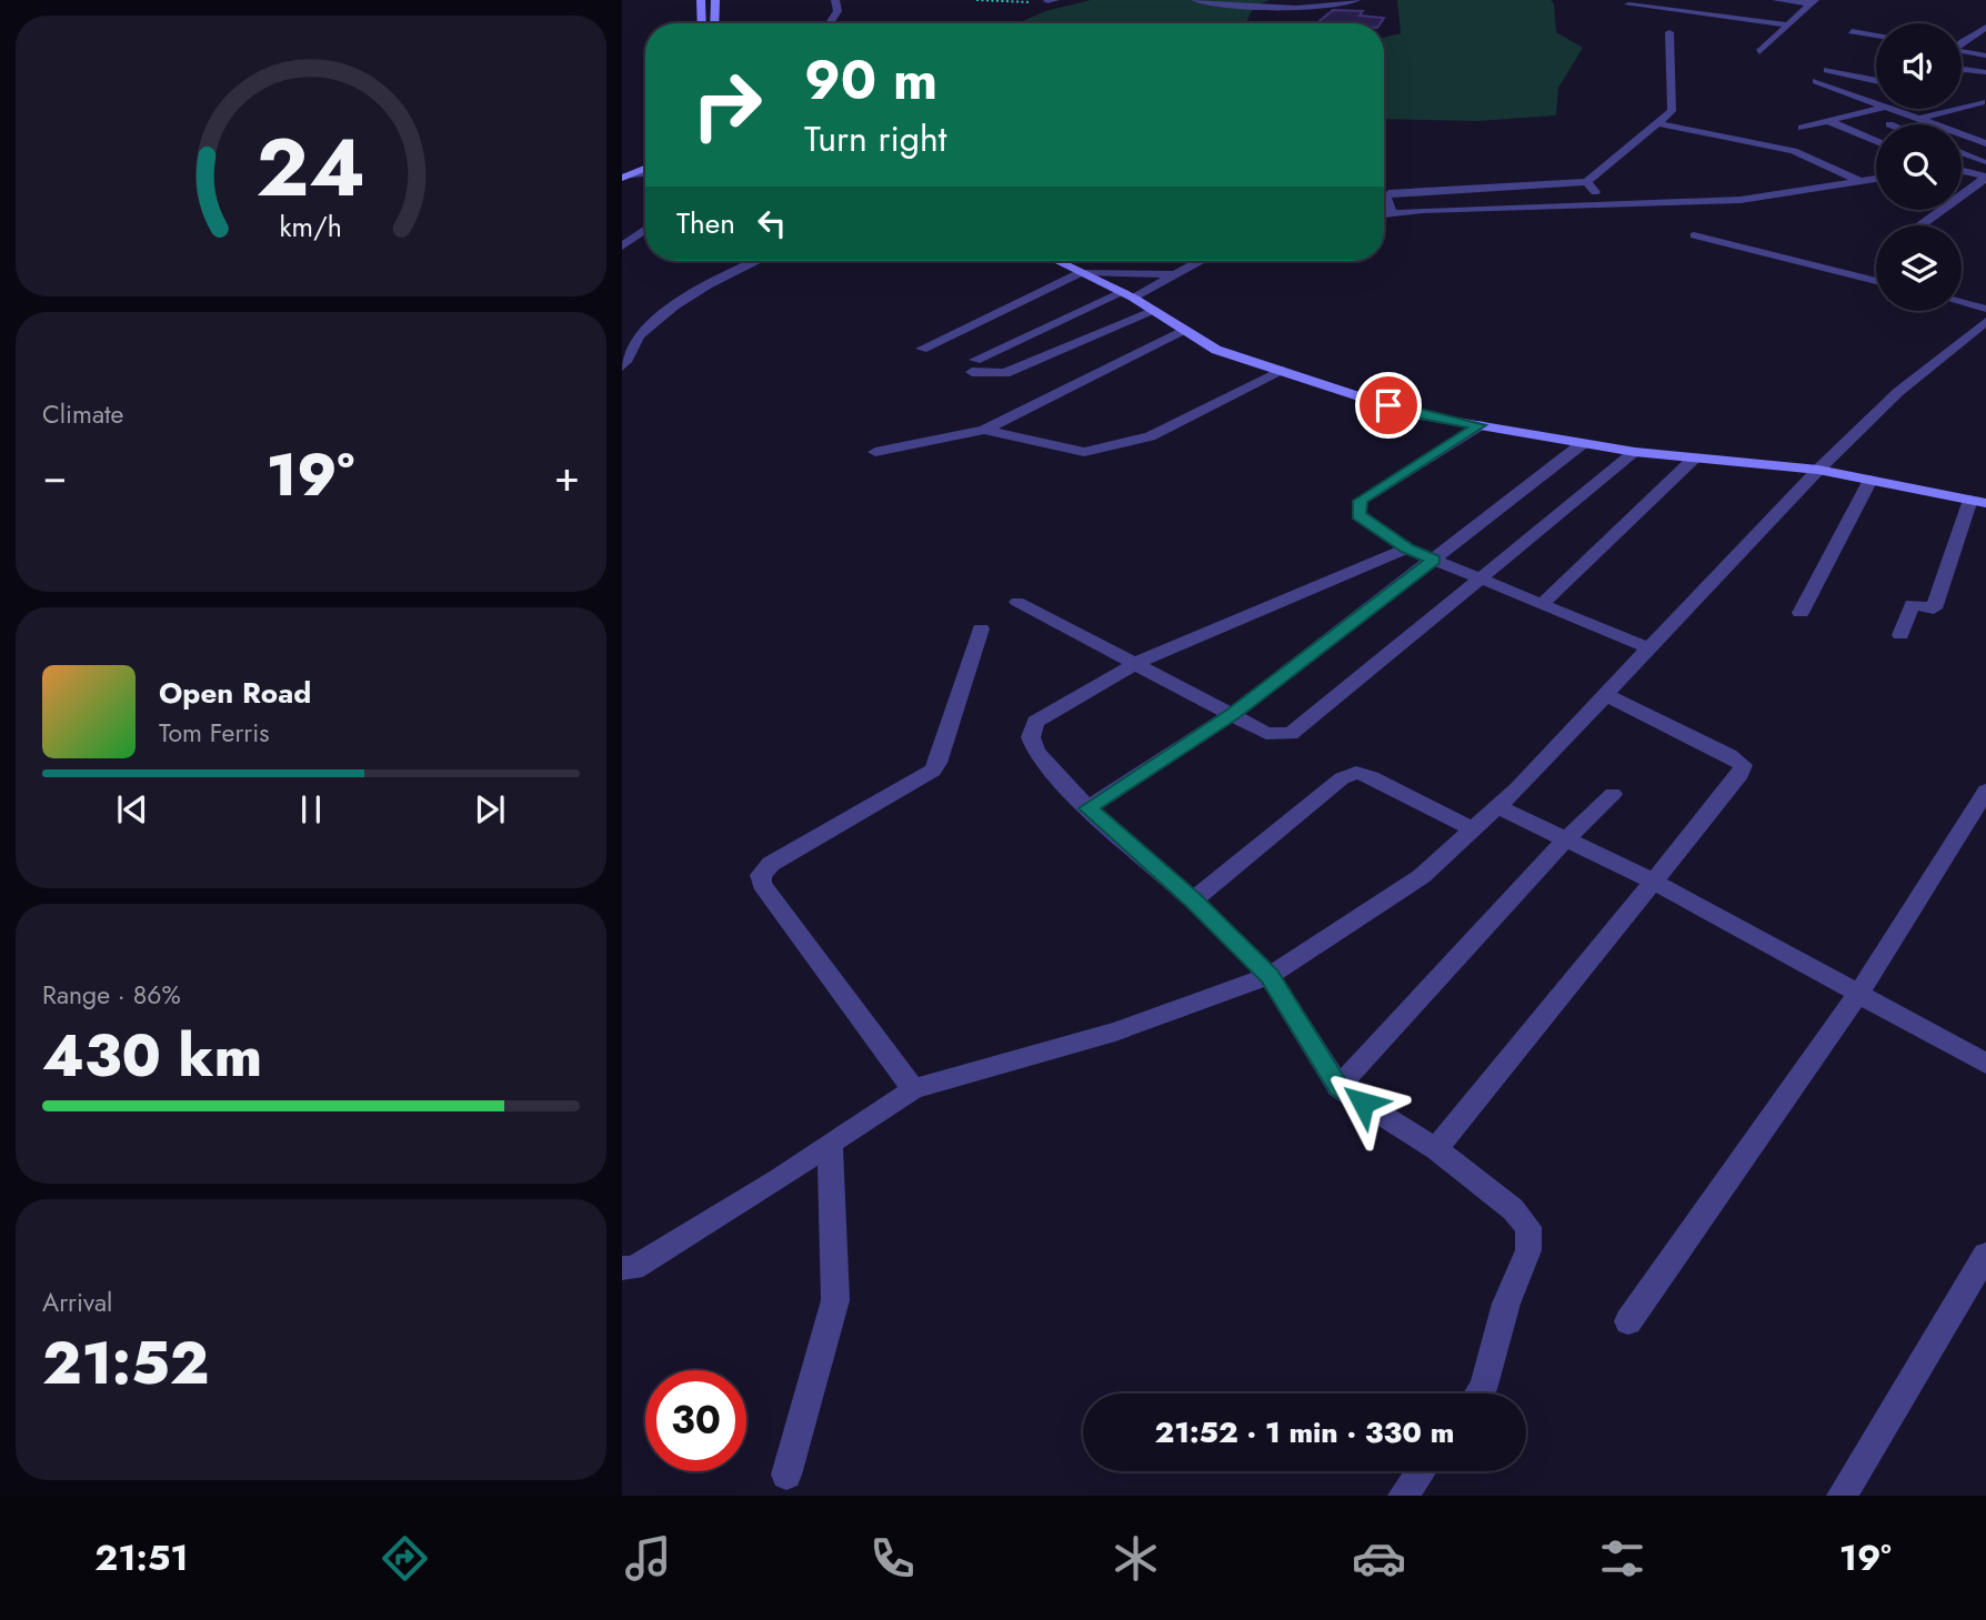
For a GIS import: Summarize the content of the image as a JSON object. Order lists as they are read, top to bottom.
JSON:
{
  "page": {
    "turn": ["90 m", "Turn right"],
    "then": "Then",
    "tile": [
      "Climate",
      ["Range · 86%", "430 km"],
      ["Arrival", "21:52"]
    ],
    "heat": ["−", "19°", "+"],
    "song": ["Open Road", "Tom Ferris"],
    "limit": "30",
    "trip": "21:52 · 1 min · 330 m",
    "tabs": ["21:51", "19°"],
    "gauge": ["24", "km/h"]
  }
}
